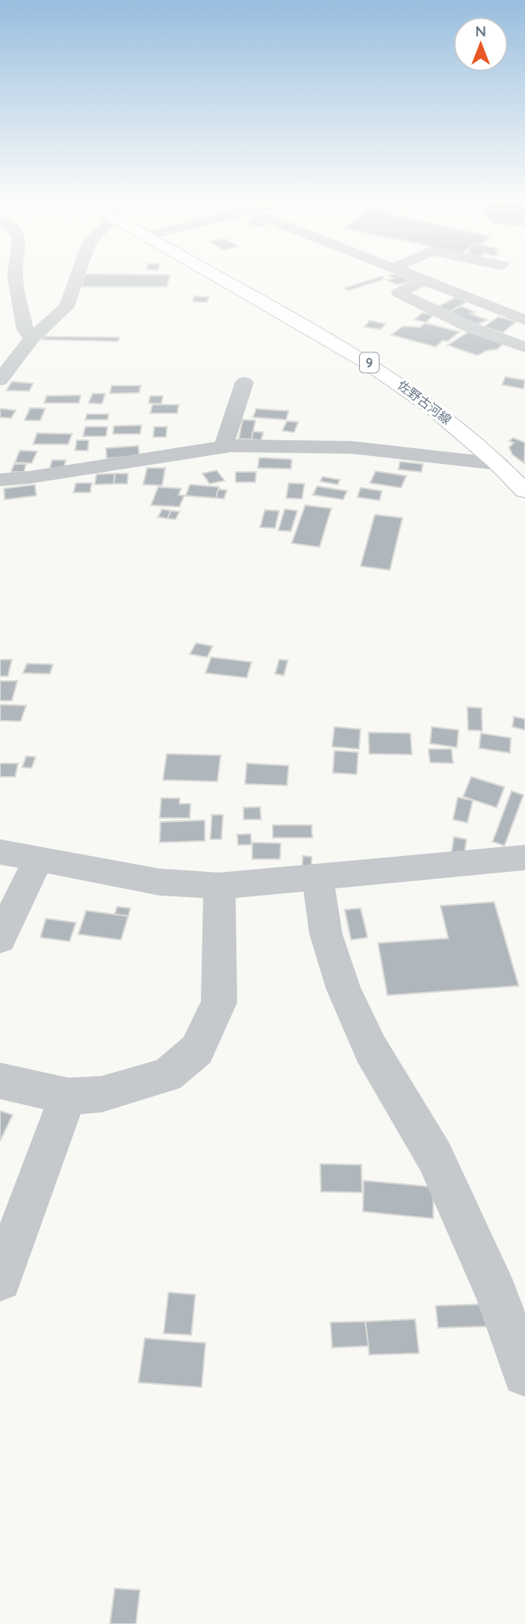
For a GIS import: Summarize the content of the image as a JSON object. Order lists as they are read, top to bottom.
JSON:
{
  "streets": {
    "main road": ["9", "佐野古河線"]
  },
  "north": "top"
}
